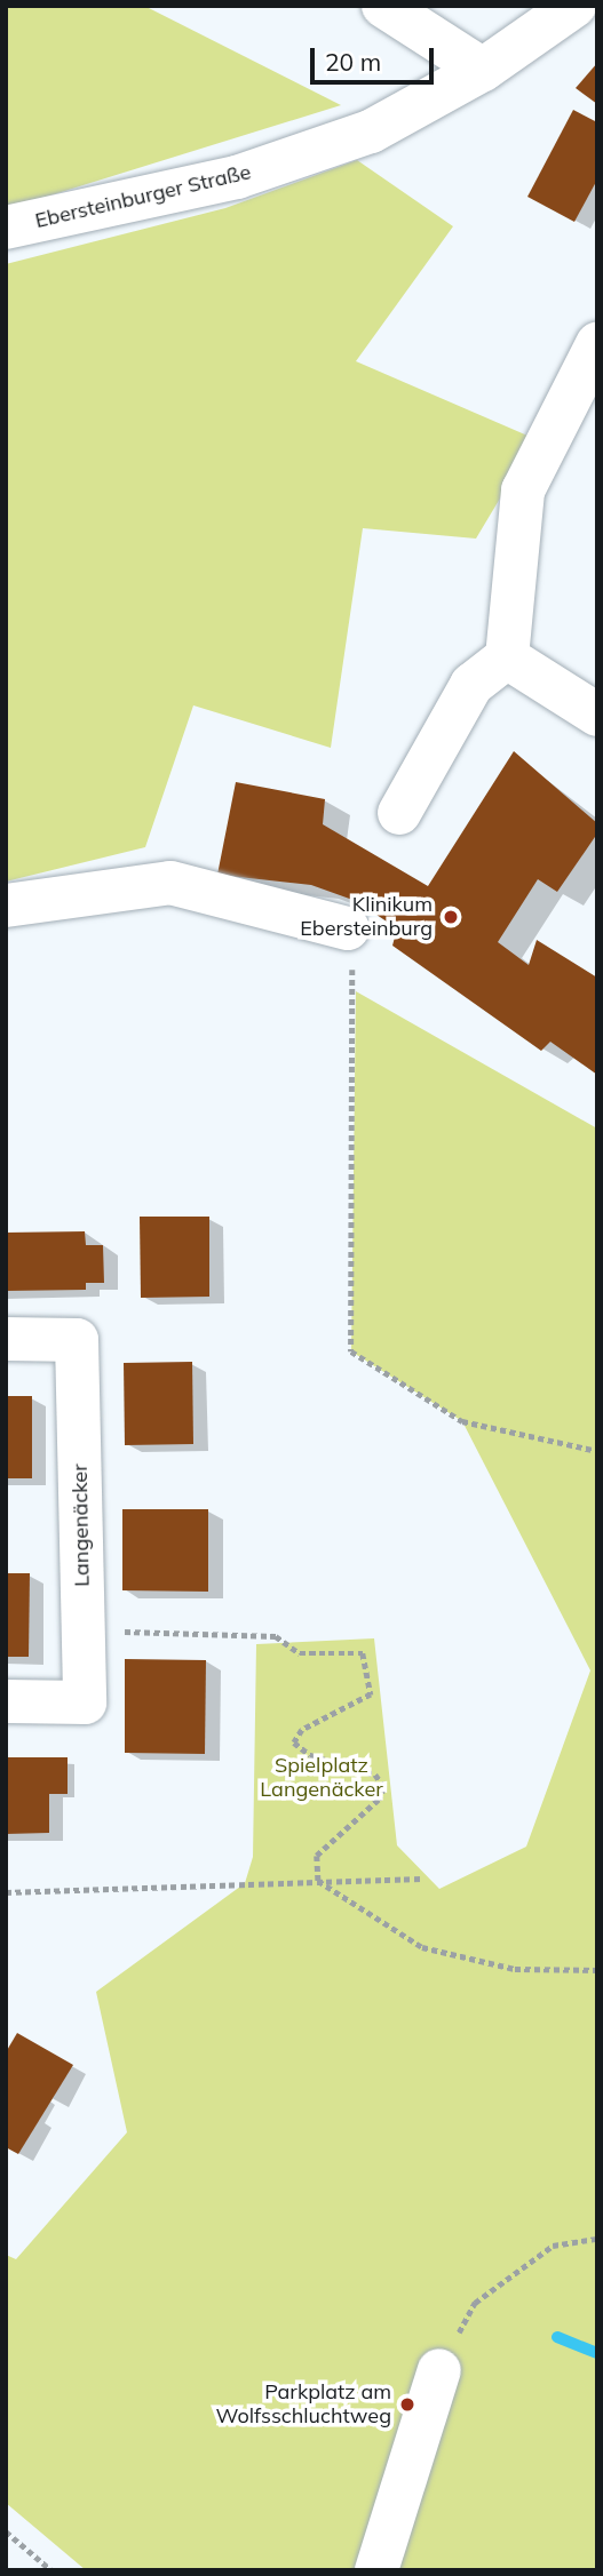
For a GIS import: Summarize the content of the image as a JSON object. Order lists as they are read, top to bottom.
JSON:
{
  "streets": {
    "street": ["Ebersteinburger Straße", "Langenäcker"]
  },
  "parks": ["Spielplatz Langenäcker"],
  "places": ["Klinikum Ebersteinburg", "Parkplatz am Wolfsschluchtweg"],
  "scale_bar": "20 m"
}
